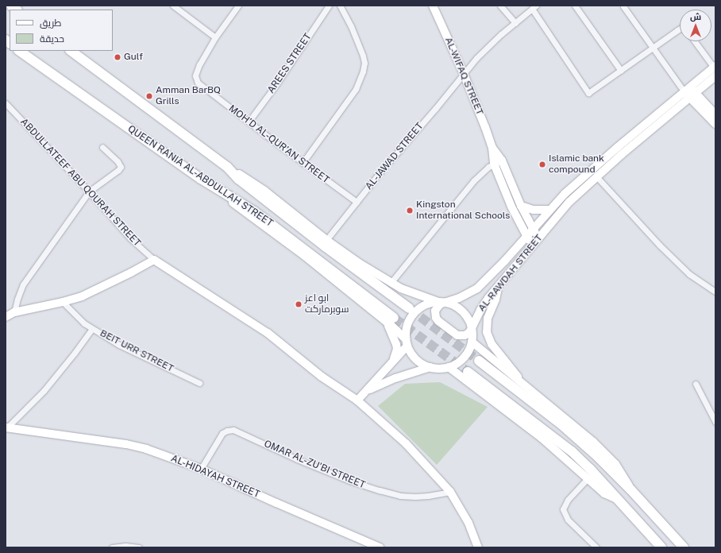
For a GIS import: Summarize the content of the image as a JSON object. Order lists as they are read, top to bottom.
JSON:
{
  "streets": {
    "main road": ["QUEEN RANIA AL-ABDULLAH STREET"],
    "street": [
      "AREES STREET",
      "AL-WIFAQ STREET",
      "MOH’D AL-QUR’AN STREET",
      "AL-JAWAD STREET",
      "ABDULLATEEF ABU QOURAH STREET",
      "AL-RAWDAH STREET",
      "BEIT URR STREET",
      "OMAR AL-ZU'BI STREET",
      "AL-HIDAYAH STREET"
    ]
  },
  "crossings": [
    ["AREES STREET", "MOH’D AL-QUR’AN STREET"],
    ["AL-WIFAQ STREET", "AL-JAWAD STREET"],
    ["AL-WIFAQ STREET", "AL-RAWDAH STREET"],
    ["MOH’D AL-QUR’AN STREET", "AL-JAWAD STREET"],
    ["ABDULLATEEF ABU QOURAH STREET", "OMAR AL-ZU'BI STREET"],
    ["OMAR AL-ZU'BI STREET", "AL-HIDAYAH STREET"]
  ],
  "places": [
    "Gulf",
    "Amman BarBQ Grills",
    "Islamic bank compound",
    "Kingston International Schools",
    "ابو اعز سوبرماركت"
  ],
  "legend": ["طريق", "حديقة"],
  "north": "top"
}
